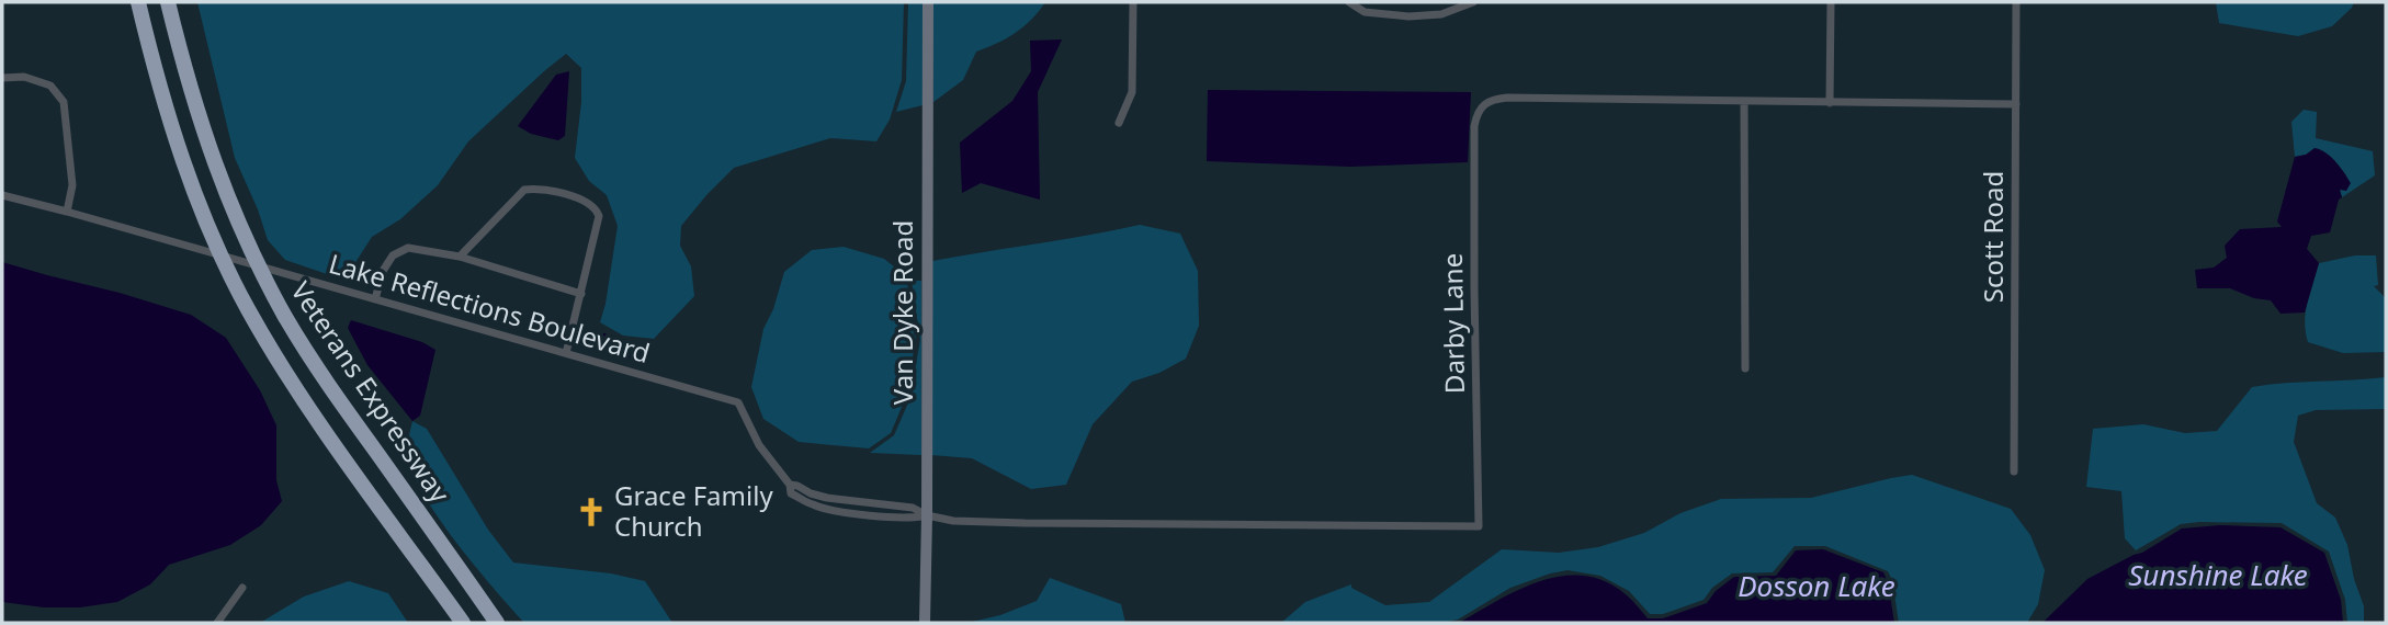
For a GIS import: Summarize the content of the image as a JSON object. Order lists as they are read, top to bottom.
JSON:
{
  "streets": {
    "highway": ["Veterans Expressway"],
    "main road": ["Van Dyke Road"],
    "street": ["Scott Road", "Lake Reflections Boulevard", "Darby Lane"]
  },
  "crossings": [
    ["Scott Road", "Darby Lane"],
    ["Lake Reflections Boulevard", "Van Dyke Road"],
    ["Lake Reflections Boulevard", "Darby Lane"],
    ["Van Dyke Road", "Darby Lane"]
  ],
  "water": ["Sunshine Lake", "Dosson Lake"],
  "places": {
    "church": ["Grace Family Church"]
  }
}
